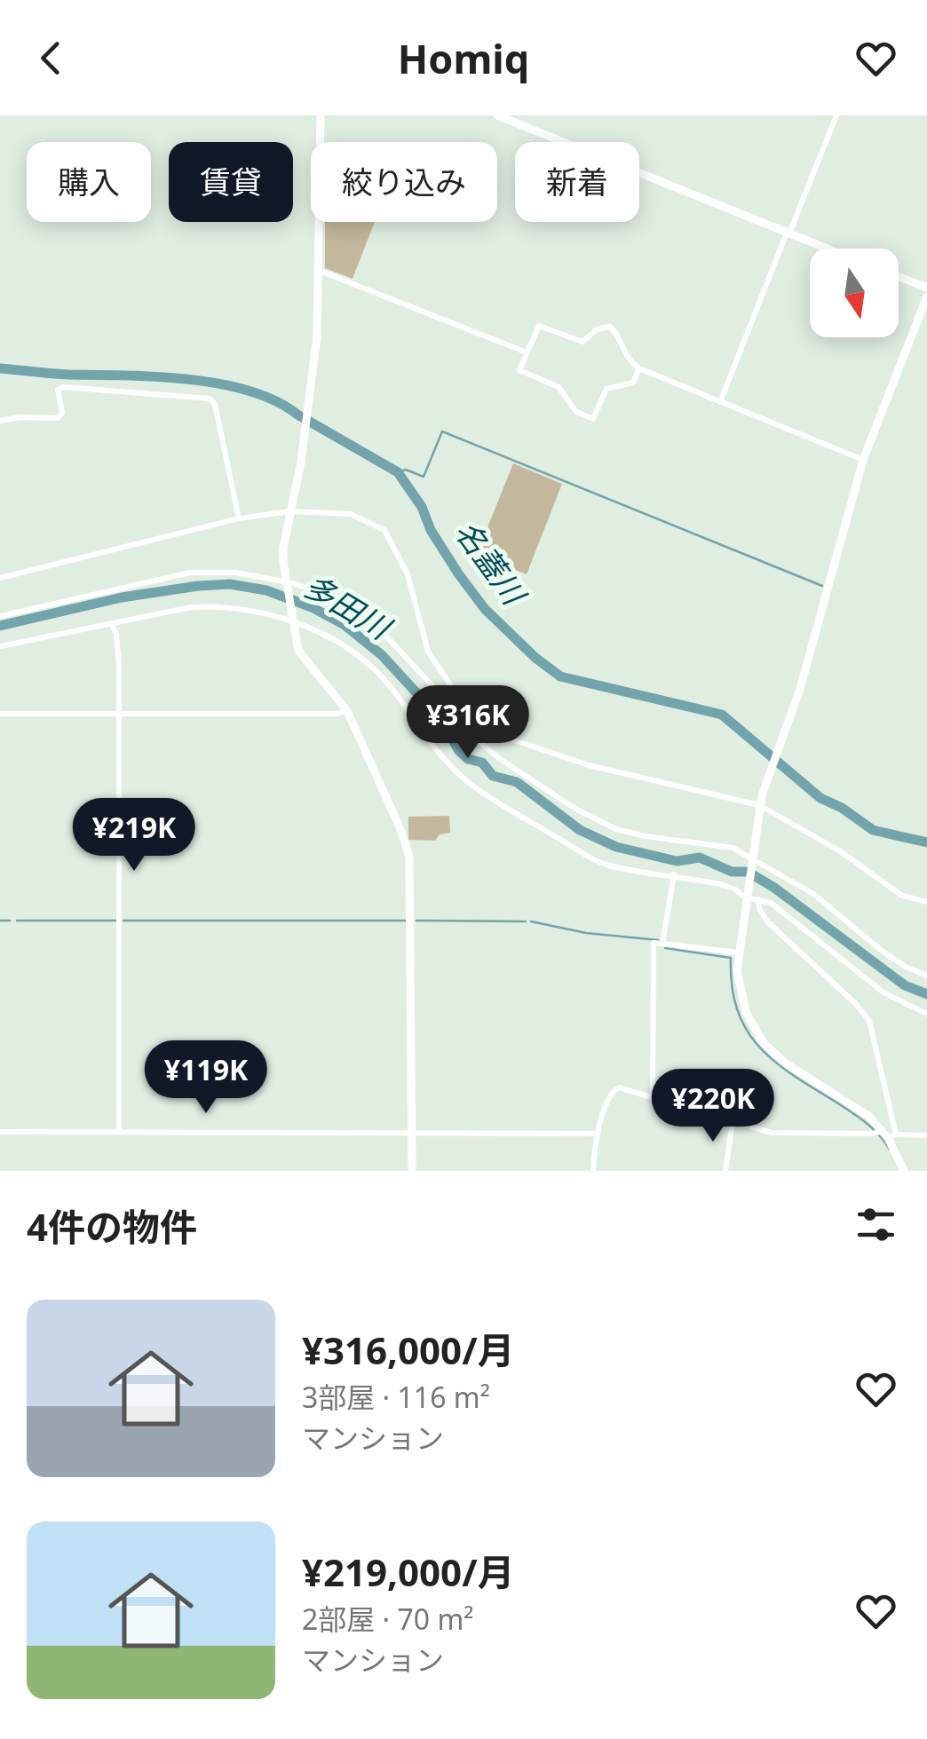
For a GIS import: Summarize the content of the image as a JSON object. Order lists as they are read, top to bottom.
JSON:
{
  "water": ["名蓋川", "多田川"],
  "north": "bottom",
  "page": {
    "header": "Homiq",
    "chip": [
      "購入",
      "賃貸",
      "絞り込み",
      "新着"
    ],
    "price": [
      "¥316K",
      "¥219K",
      "¥119K",
      "¥220K"
    ],
    "heading": "4件の物件",
    "list": [
      {
        "name": "¥316,000/月",
        "note": "3部屋 · 116 m² · マンション"
      },
      {
        "name": "¥219,000/月",
        "note": "2部屋 · 70 m² · マンション"
      }
    ]
  }
}
